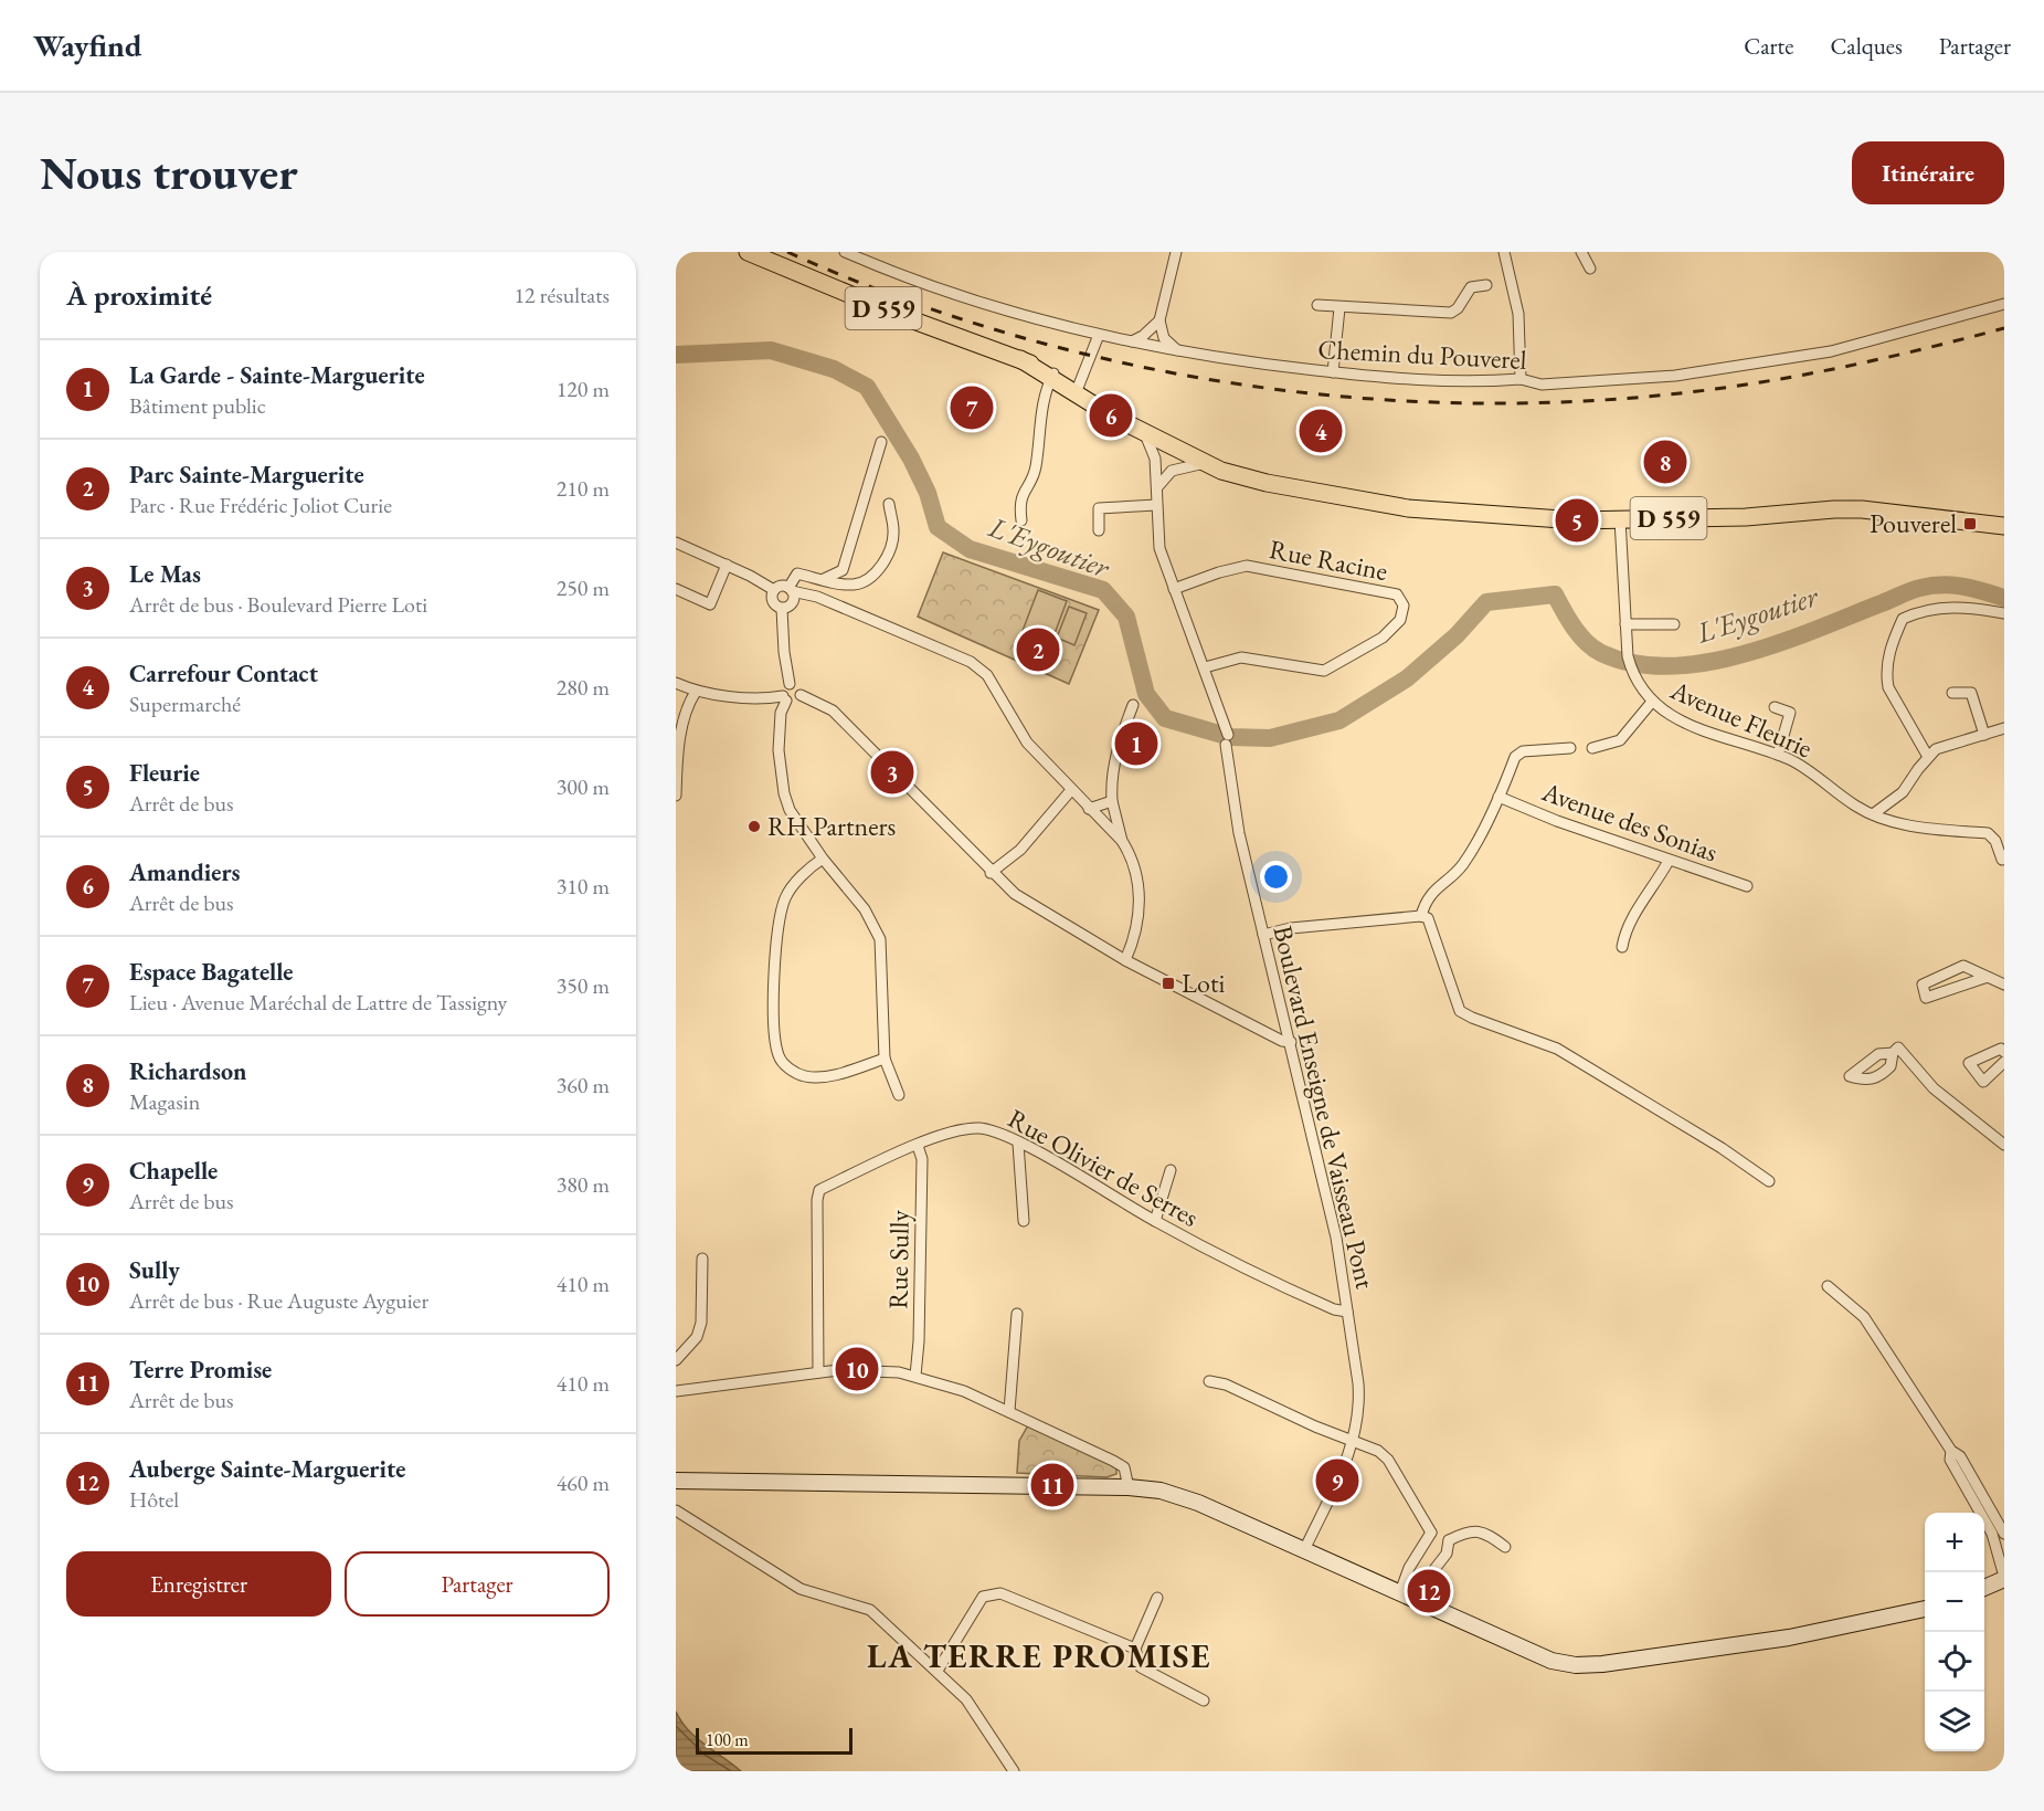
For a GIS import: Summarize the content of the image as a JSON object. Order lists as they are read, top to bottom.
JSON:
{
  "streets": {
    "main road": ["D 559"],
    "street": [
      "Chemin du Pouverel",
      "Rue Racine",
      "Avenue Fleurie",
      "Avenue des Sonias",
      "Boulevard Enseigne de Vaisseau Pont",
      "Rue Olivier de Serres",
      "Rue Sully"
    ]
  },
  "crossings": [
    ["D 559", "Avenue Fleurie"],
    ["D 559", "Boulevard Enseigne de Vaisseau Pont"],
    ["Rue Racine", "Boulevard Enseigne de Vaisseau Pont"],
    ["Boulevard Enseigne de Vaisseau Pont", "Rue Olivier de Serres"],
    ["Rue Olivier de Serres", "Rue Sully"]
  ],
  "districts": ["LA TERRE PROMISE"],
  "water": ["L'Eygoutier"],
  "places": {
    "transit": ["Pouverel", "Loti"],
    "other": ["RH Partners"]
  },
  "scale_bar": "100 m",
  "page": {
    "header": "Wayfind",
    "nav": ["Carte", "Calques", "Partager"],
    "buttons": [
      "Itinéraire",
      ["Enregistrer", "Partager"]
    ],
    "title": "Nous trouver",
    "heading": ["À proximité", "12 résultats"],
    "list": [
      {
        "mark": "1",
        "name": "La Garde - Sainte-Marguerite",
        "note": "Bâtiment public",
        "value": "120 m"
      },
      {
        "mark": "2",
        "name": "Parc Sainte-Marguerite",
        "note": "Parc · Rue Frédéric Joliot Curie",
        "value": "210 m"
      },
      {
        "mark": "3",
        "name": "Le Mas",
        "note": "Arrêt de bus · Boulevard Pierre Loti",
        "value": "250 m"
      },
      {
        "mark": "4",
        "name": "Carrefour Contact",
        "note": "Supermarché",
        "value": "280 m"
      },
      {
        "mark": "5",
        "name": "Fleurie",
        "note": "Arrêt de bus",
        "value": "300 m"
      },
      {
        "mark": "6",
        "name": "Amandiers",
        "note": "Arrêt de bus",
        "value": "310 m"
      },
      {
        "mark": "7",
        "name": "Espace Bagatelle",
        "note": "Lieu · Avenue Maréchal de Lattre de Tassigny",
        "value": "350 m"
      },
      {
        "mark": "8",
        "name": "Richardson",
        "note": "Magasin",
        "value": "360 m"
      },
      {
        "mark": "9",
        "name": "Chapelle",
        "note": "Arrêt de bus",
        "value": "380 m"
      },
      {
        "mark": "10",
        "name": "Sully",
        "note": "Arrêt de bus · Rue Auguste Ayguier",
        "value": "410 m"
      },
      {
        "mark": "11",
        "name": "Terre Promise",
        "note": "Arrêt de bus",
        "value": "410 m"
      },
      {
        "mark": "12",
        "name": "Auberge Sainte-Marguerite",
        "note": "Hôtel",
        "value": "460 m"
      }
    ],
    "pins": [
      "7",
      "6",
      "4",
      "8",
      "5",
      "2",
      "1",
      "3",
      "10",
      "9",
      "11",
      "12"
    ],
    "map_buttons": ["+", "−"],
    "scale": "100 m"
  }
}
